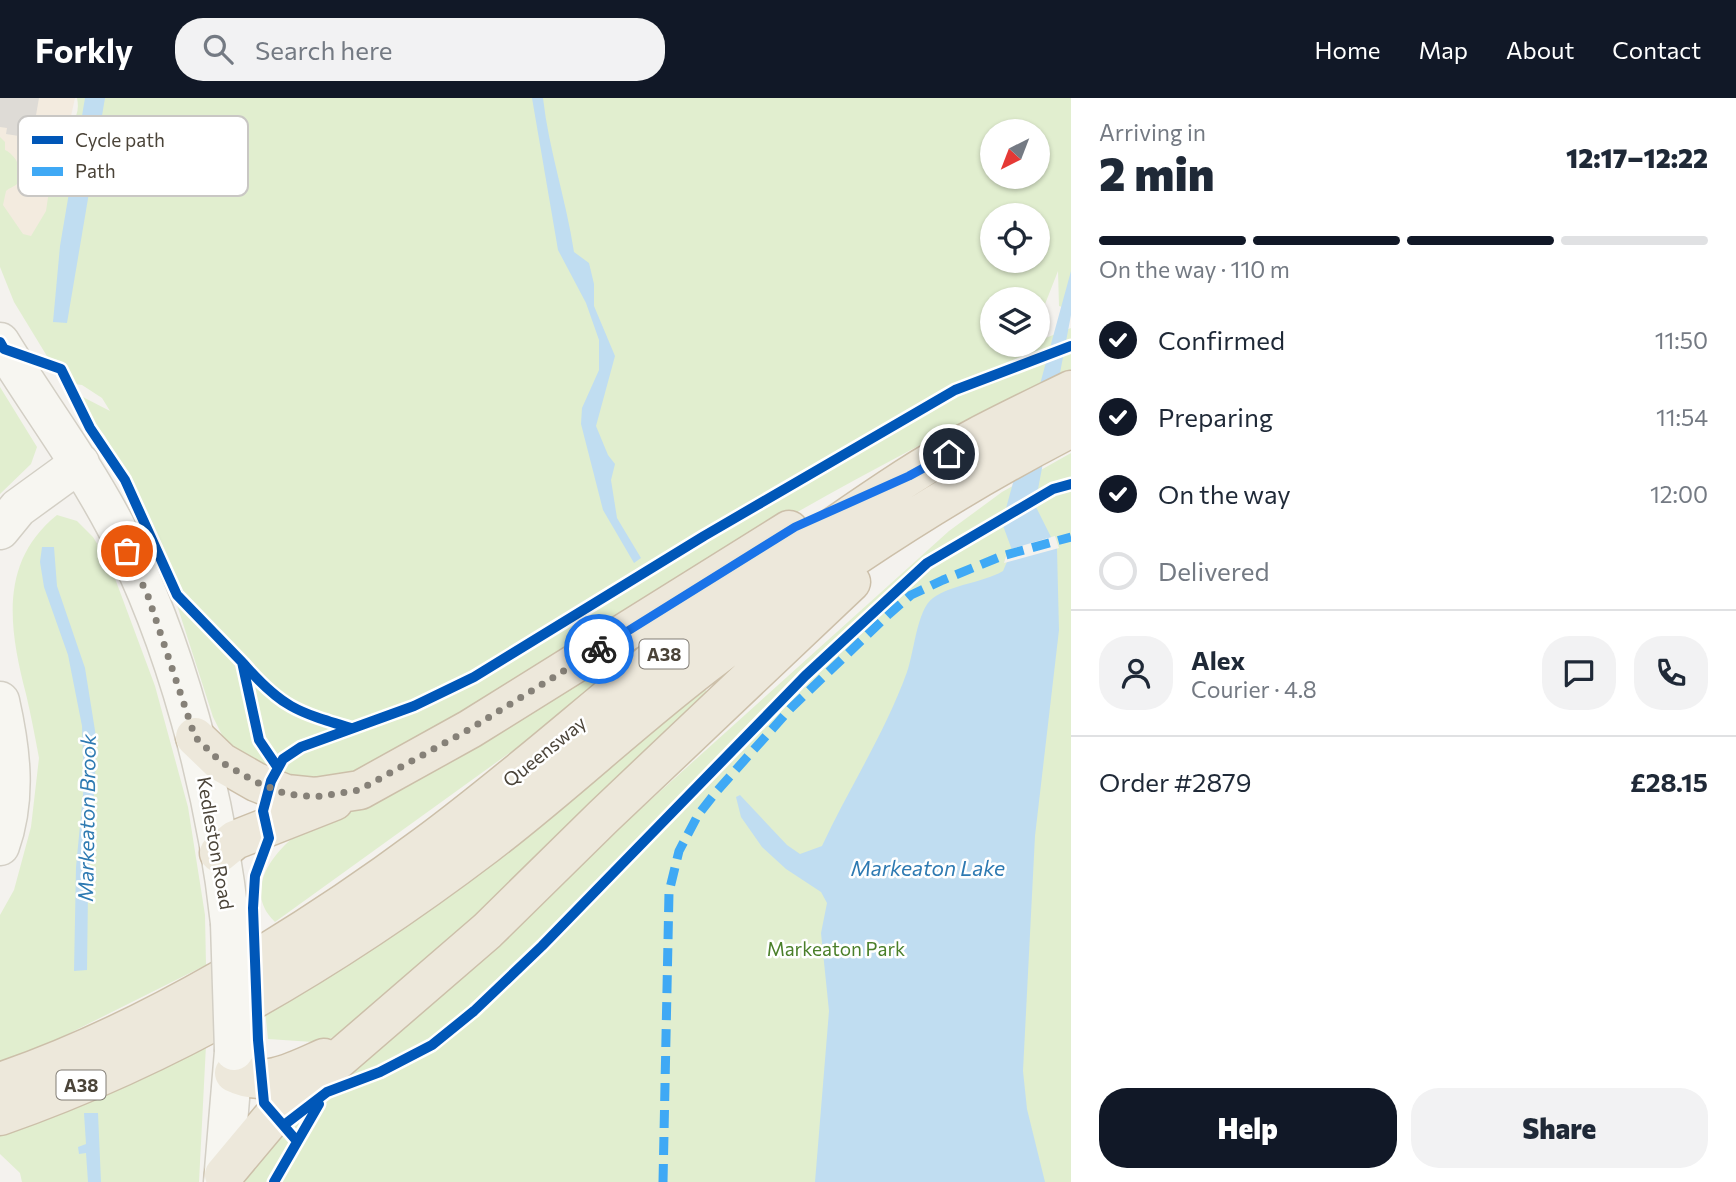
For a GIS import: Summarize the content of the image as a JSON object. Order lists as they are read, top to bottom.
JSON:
{
  "streets": {
    "highway": ["A38", "Queensway"],
    "street": ["Kedleston Road"]
  },
  "water": ["Markeaton Brook", "Markeaton Lake"],
  "parks": ["Markeaton Park"],
  "legend": ["Cycle path", "Path"],
  "north": "bottom left",
  "page": {
    "header": "Forkly",
    "search": "Search here",
    "nav": [
      "Home",
      "Map",
      "About",
      "Contact"
    ],
    "heading": ["2 min", "Arriving in", "12:17–12:22"],
    "panel": [
      "Alex",
      "Courier · 4.8",
      "Order #2879",
      "£28.15"
    ],
    "bar": "On the way · 110 m",
    "list": [
      ["Confirmed", "11:50"],
      ["Preparing", "11:54"],
      ["On the way", "12:00"],
      "Delivered"
    ],
    "buttons": ["Help", "Share"]
  }
}
